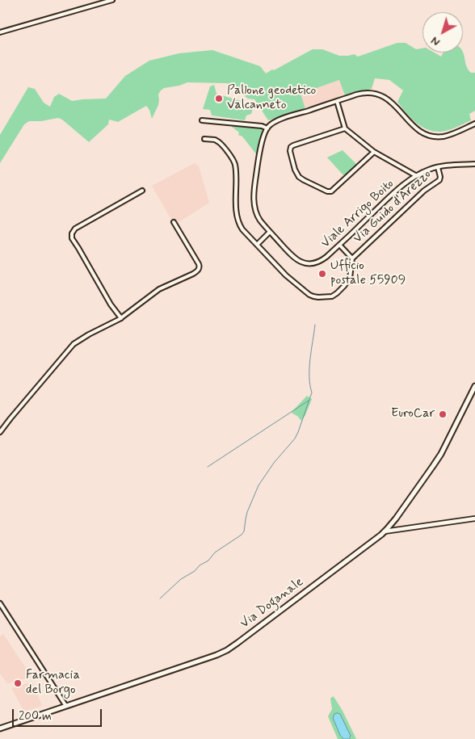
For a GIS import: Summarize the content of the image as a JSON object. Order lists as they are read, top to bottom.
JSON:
{
  "streets": {
    "main road": ["Via Doganale"],
    "street": ["Via Guido d'Arezzo", "Viale Arrigo Boito"]
  },
  "crossings": [
    ["Via Guido d'Arezzo", "Viale Arrigo Boito"]
  ],
  "places": [
    "Pallone geodetico Valcanneto",
    "Ufficio postale 55909",
    "EuroCar",
    "Farmacia del Borgo"
  ],
  "scale_bar": "200 m",
  "north": "bottom left"
}
